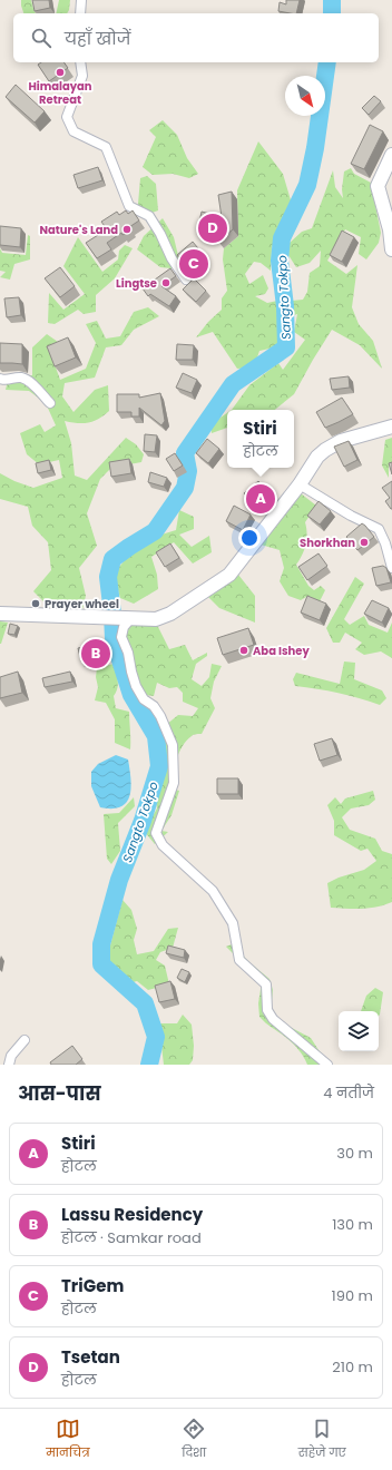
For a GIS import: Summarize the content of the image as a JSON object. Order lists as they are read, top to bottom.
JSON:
{
  "water": ["Sangto Tokpo"],
  "places": [
    "Himalayan Retreat",
    "Nature's Land",
    "Lingtse",
    "Shorkhan",
    "Prayer wheel",
    "Aba Ishey"
  ],
  "north": "bottom right",
  "page": {
    "search": "यहाँ खोजें",
    "pins": [
      "D",
      "C",
      "A",
      "B"
    ],
    "popup": ["Stiri", "होटल"],
    "heading": ["आस-पास", "4 नतीजे"],
    "list": [
      {
        "mark": "A",
        "name": "Stiri",
        "note": "होटल",
        "value": "30 m"
      },
      {
        "mark": "B",
        "name": "Lassu Residency",
        "note": "होटल · Samkar road",
        "value": "130 m"
      },
      {
        "mark": "C",
        "name": "TriGem",
        "note": "होटल",
        "value": "190 m"
      },
      {
        "mark": "D",
        "name": "Tsetan",
        "note": "होटल",
        "value": "210 m"
      }
    ],
    "nav": ["मानचित्र", "दिशा", "सहेजे गए"]
  }
}
